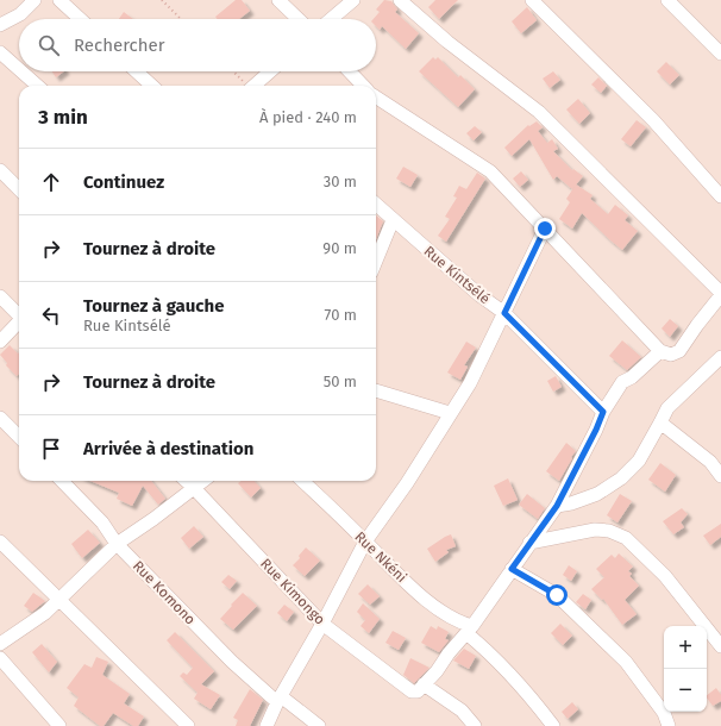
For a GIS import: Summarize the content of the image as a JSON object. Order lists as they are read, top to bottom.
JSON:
{
  "streets": {
    "street": [
      "Rue Kintsélé",
      "Rue Nkéni",
      "Rue Kimongo",
      "Rue Komono"
    ]
  },
  "page": {
    "search": "Rechercher",
    "heading": ["3 min", "À pied · 240 m"],
    "list": [
      ["Continuez", "30 m"],
      ["Tournez à droite", "90 m"],
      ["Tournez à gauche", "Rue Kintsélé", "70 m"],
      ["Tournez à droite", "50 m"],
      "Arrivée à destination"
    ],
    "map_buttons": ["+", "−"]
  }
}
